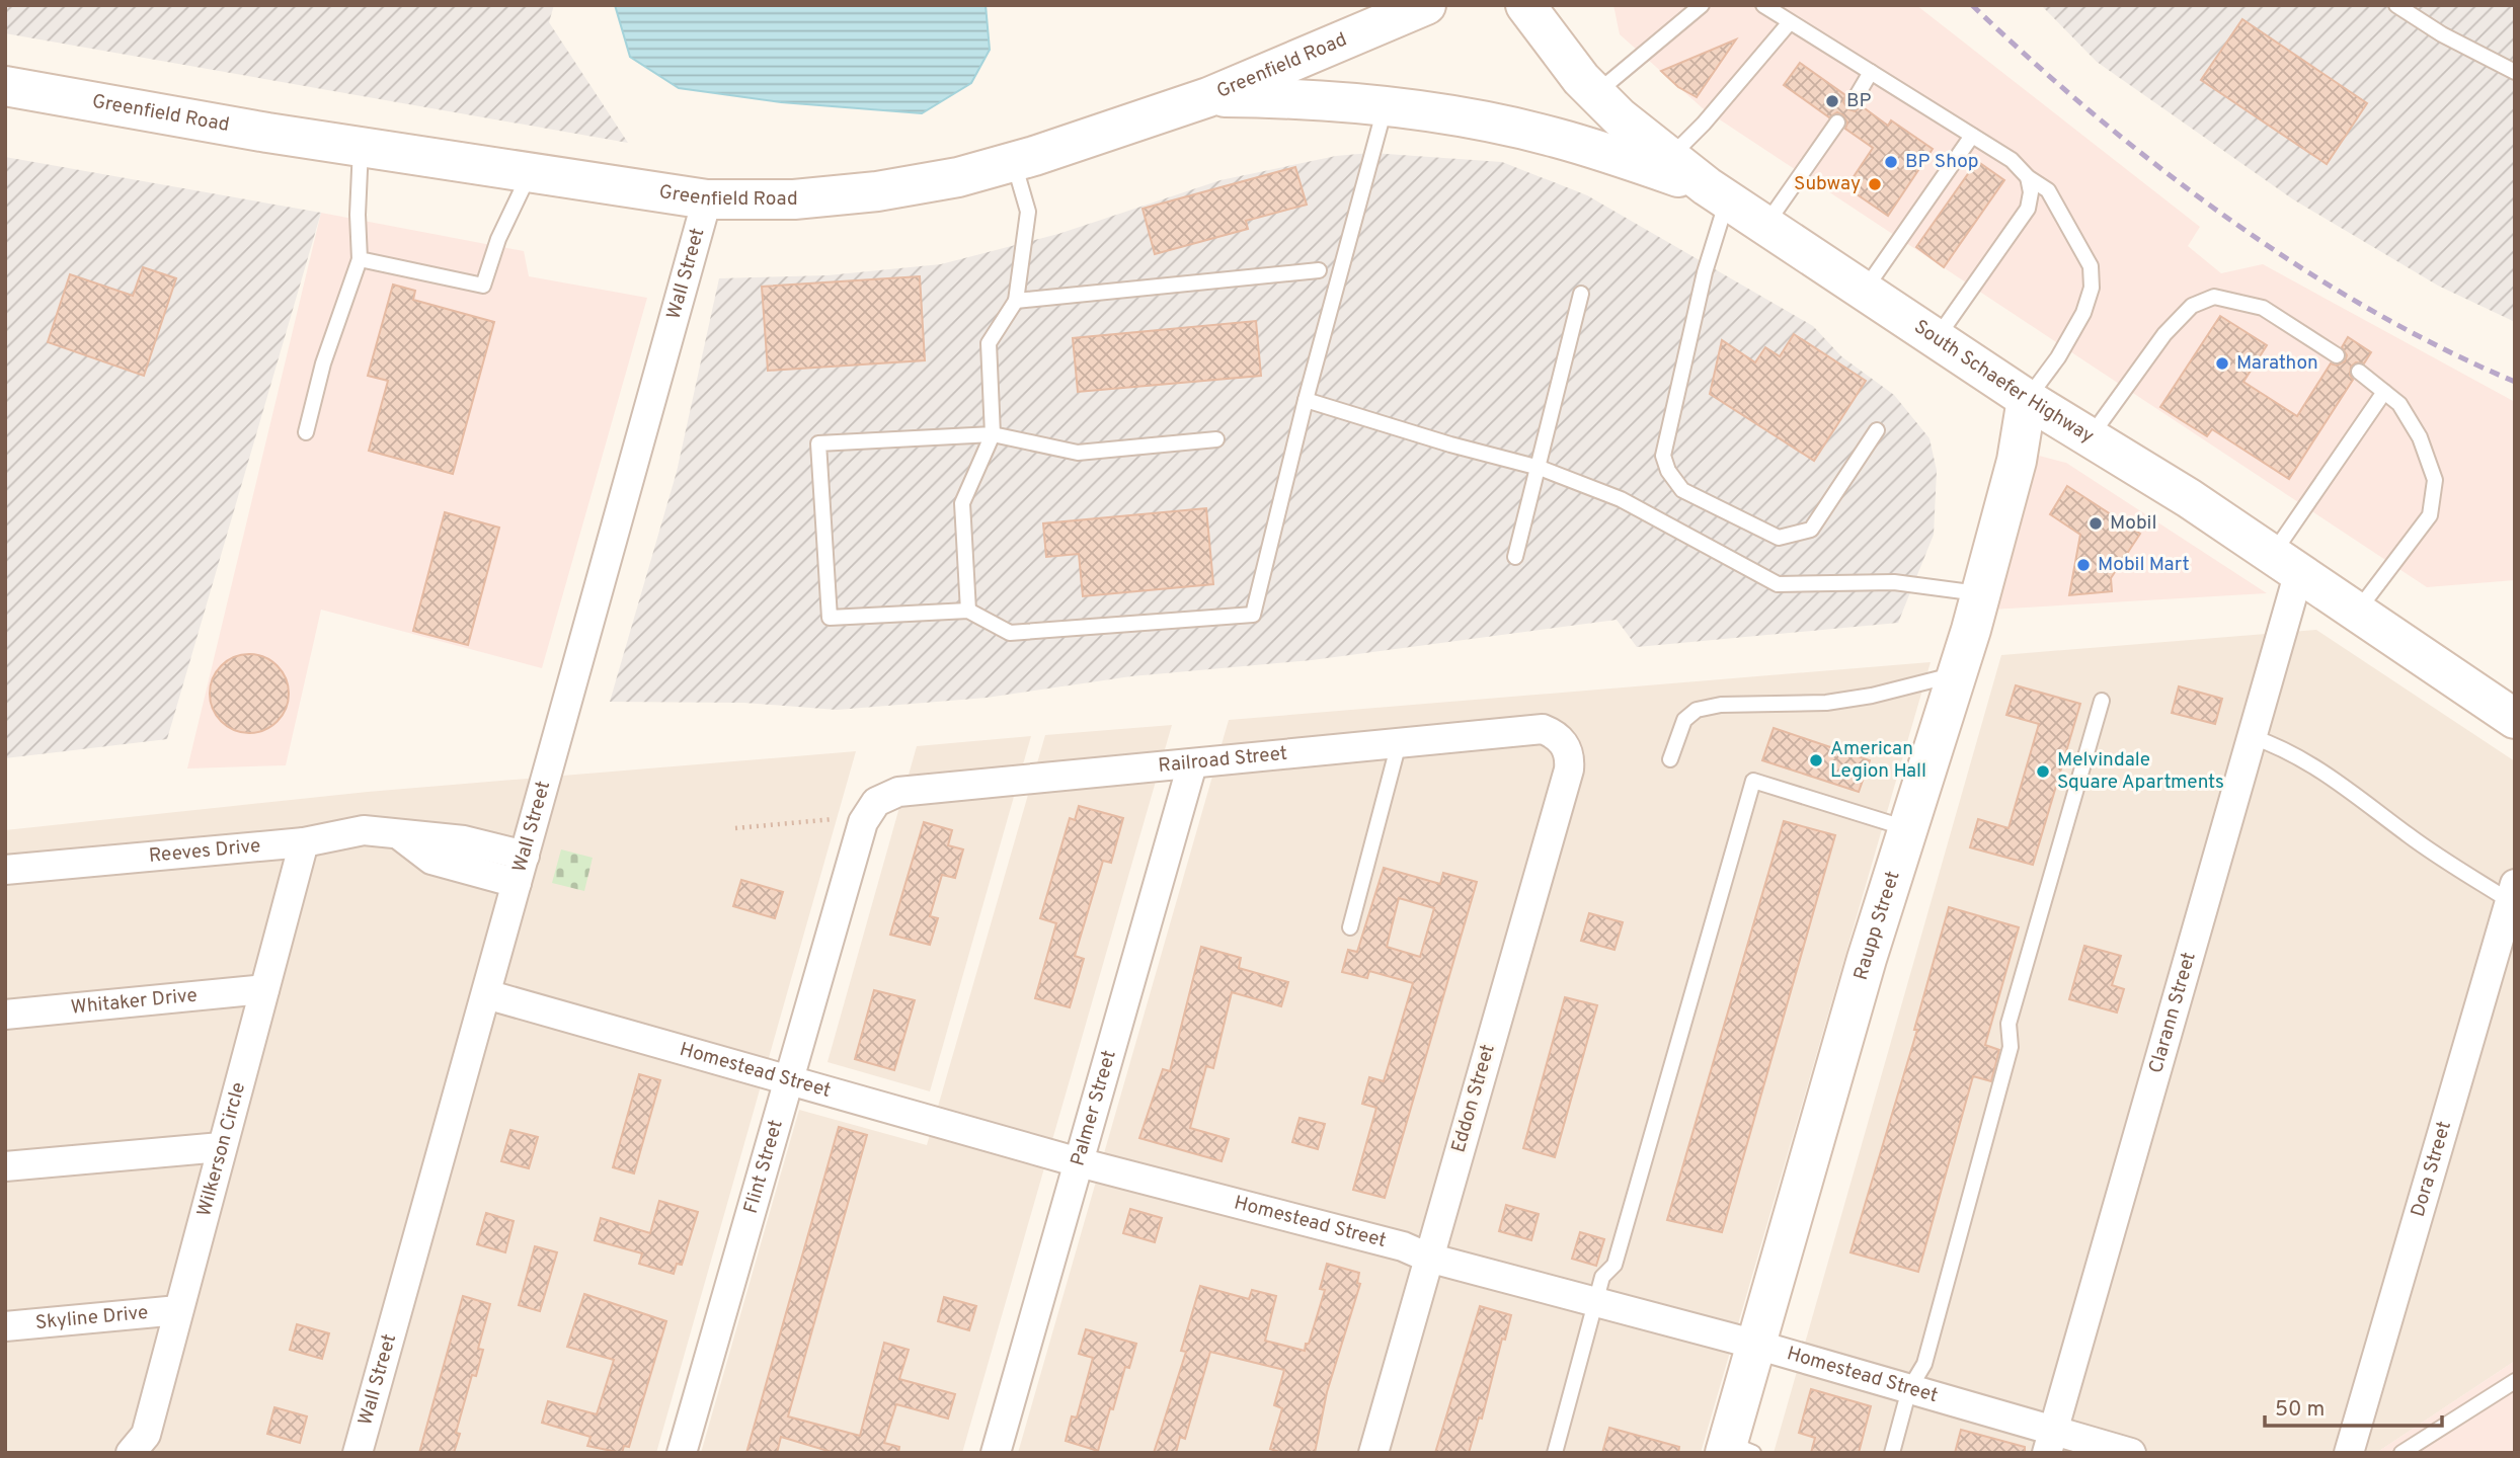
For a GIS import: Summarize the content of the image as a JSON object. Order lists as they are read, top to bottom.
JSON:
{
  "streets": {
    "main road": ["Greenfield Road", "South Schaefer Highway", "Raupp Street"],
    "street": [
      "Wall Street",
      "Railroad Street",
      "Reeves Drive",
      "Whitaker Drive",
      "Clarann Street",
      "Homestead Street",
      "Eddon Street",
      "Palmer Street",
      "Wilkerson Circle",
      "Flint Street",
      "Dora Street",
      "Skyline Drive"
    ]
  },
  "crossings": [
    ["Greenfield Road", "Wall Street"],
    ["Wall Street", "Reeves Drive"],
    ["Wall Street", "Homestead Street"],
    ["South Schaefer Highway", "Raupp Street"],
    ["South Schaefer Highway", "Clarann Street"],
    ["Railroad Street", "Eddon Street"],
    ["Railroad Street", "Palmer Street"],
    ["Railroad Street", "Flint Street"],
    ["Reeves Drive", "Wilkerson Circle"],
    ["Raupp Street", "Homestead Street"],
    ["Whitaker Drive", "Wilkerson Circle"],
    ["Clarann Street", "Homestead Street"],
    ["Homestead Street", "Eddon Street"],
    ["Homestead Street", "Palmer Street"],
    ["Homestead Street", "Flint Street"],
    ["Wilkerson Circle", "Skyline Drive"]
  ],
  "places": [
    "BP",
    "BP Shop",
    "Subway",
    "Marathon",
    "Mobil",
    "Mobil Mart",
    "American Legion Hall",
    "Melvindale Square Apartments"
  ],
  "scale_bar": "50 m"
}
